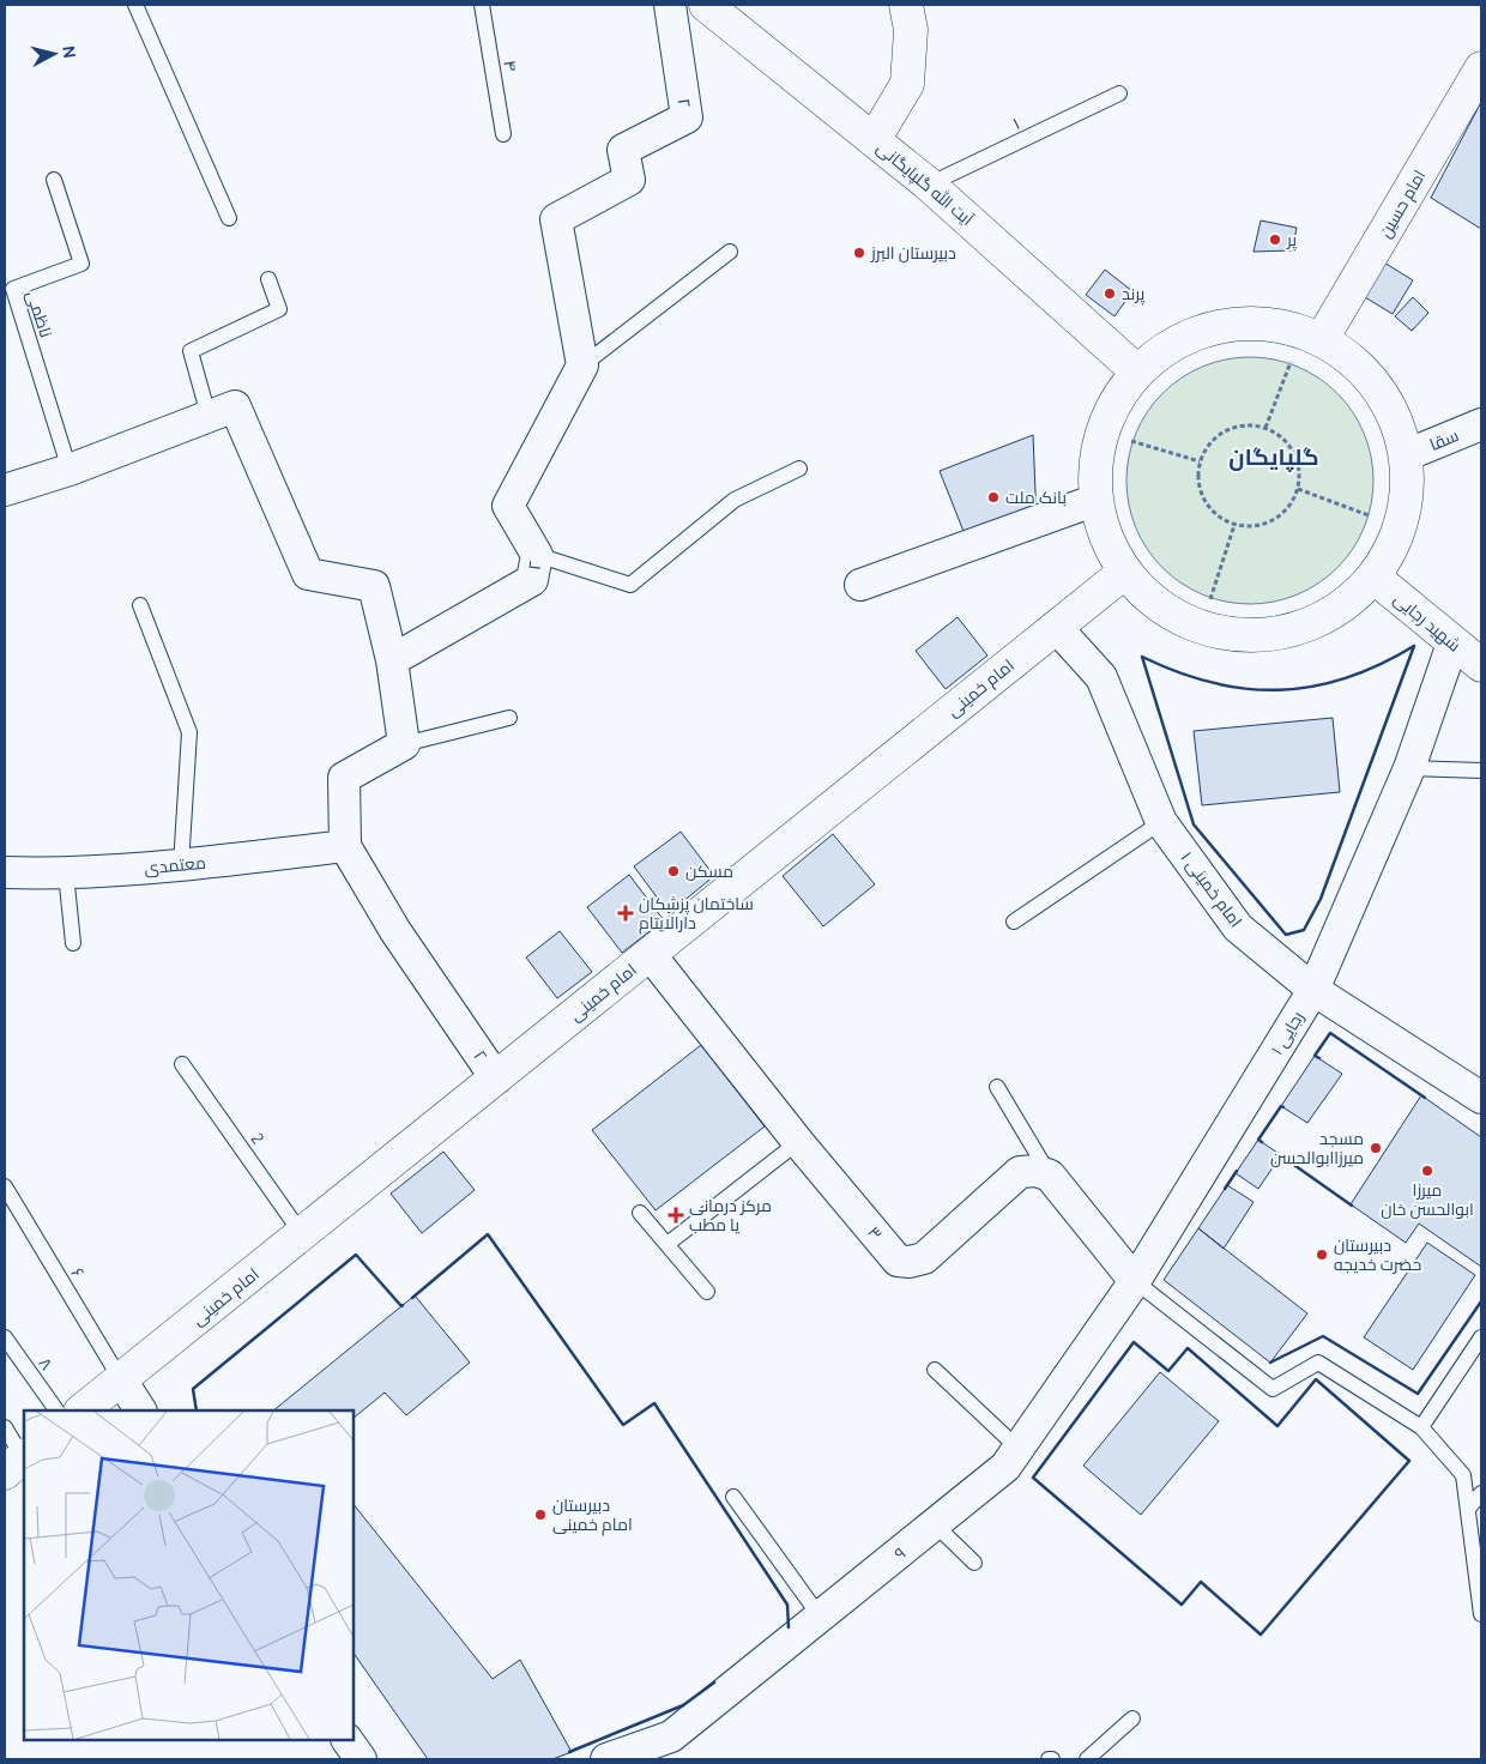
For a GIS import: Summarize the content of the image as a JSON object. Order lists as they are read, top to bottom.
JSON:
{
  "streets": {
    "main road": [
      "آیت الله گلپایگانی",
      "امام حسین",
      "شهید رجایی",
      "امام خمینی"
    ],
    "street": [
      "۲",
      "سقا",
      "معتمدی",
      "امام خمینی ۱",
      "رجایی ۱",
      "۳",
      "۹"
    ],
    "lane": [
      "۴",
      "۱",
      "ناظمی",
      "2",
      "۶",
      "۸"
    ]
  },
  "crossings": [
    ["۲", "امام خمینی"],
    ["۲", "معتمدی"],
    ["۱", "آیت الله گلپایگانی"],
    ["شهید رجایی", "رجایی ۱"],
    ["امام خمینی", "امام خمینی ۱"],
    ["امام خمینی", "2"],
    ["امام خمینی", "۳"],
    ["امام خمینی", "۶"],
    ["امام خمینی ۱", "رجایی ۱"],
    ["رجایی ۱", "۹"]
  ],
  "districts": ["گلپایگان"],
  "places": {
    "other": [
      "پر",
      "دبیرستان البرز",
      "پرند",
      "بانک ملت",
      "مسکن",
      "مسجد میرزاابوالحسن",
      "میرزا ابوالحسن خان",
      "دبیرستان حضرت خدیجه",
      "دبیرستان امام خمینی"
    ],
    "health": ["ساختمان پزشکان دارالایتام", "مرکز درمانی یا مطب"]
  },
  "north": "right"
}
